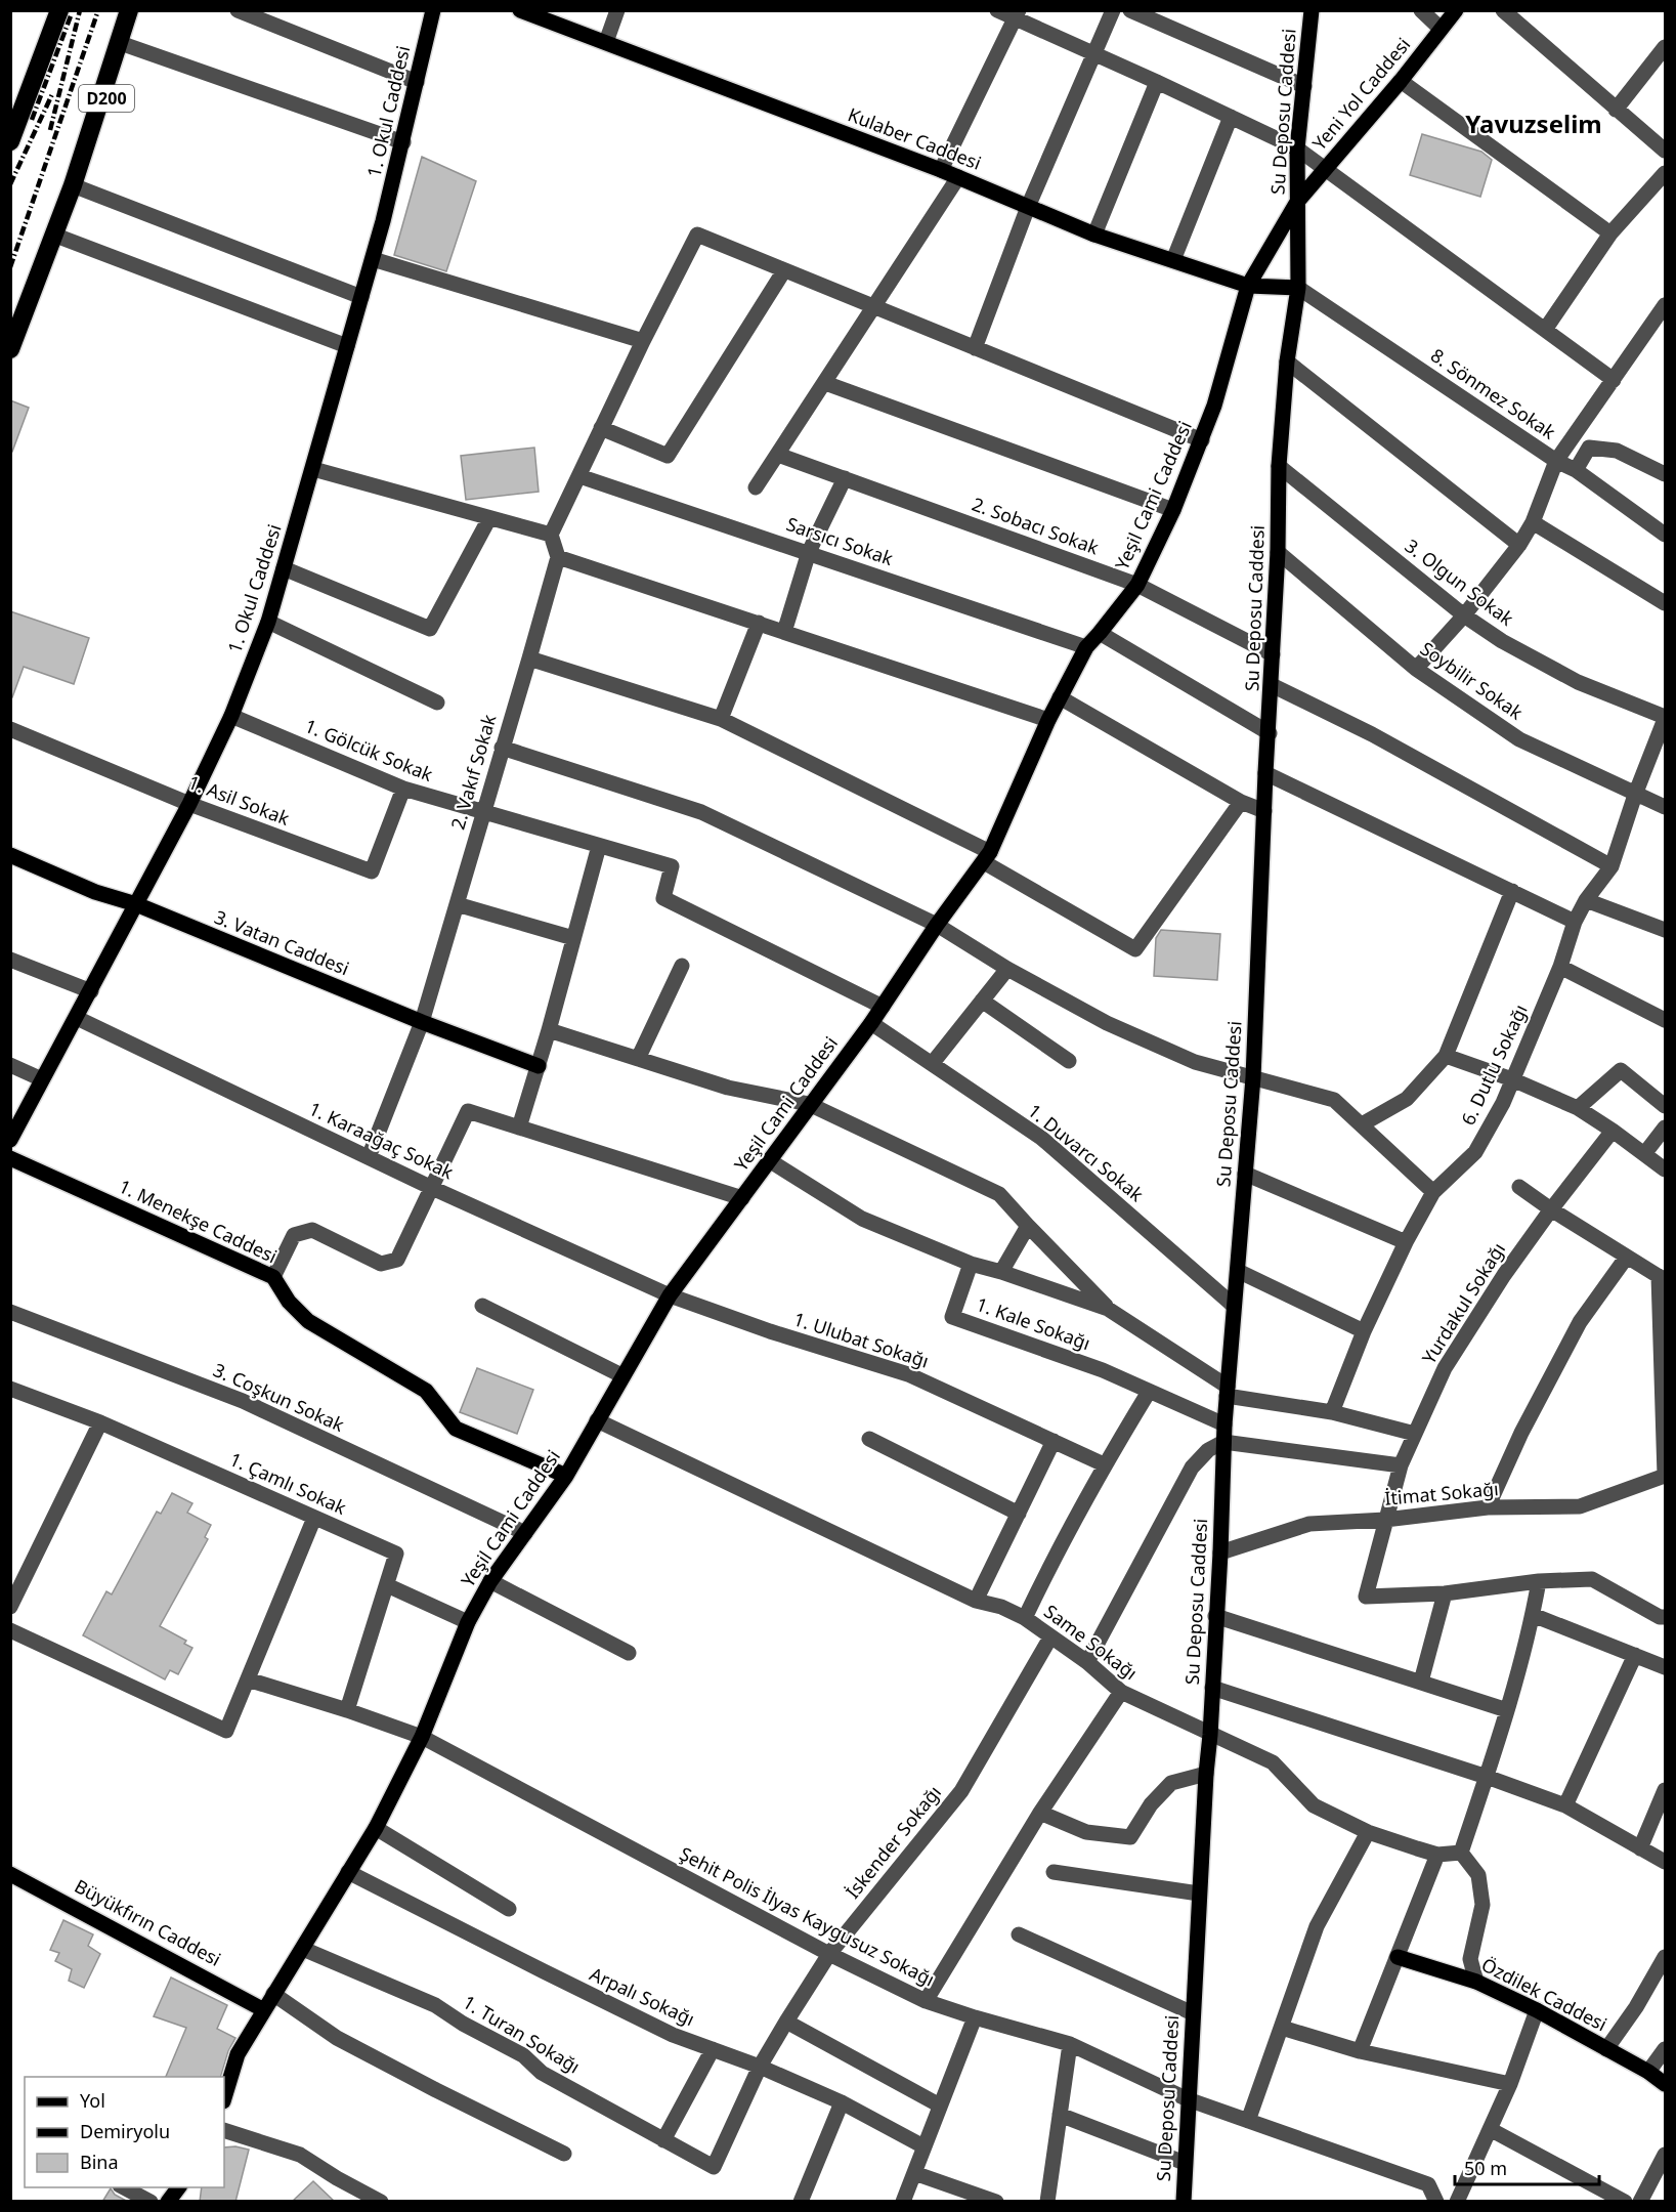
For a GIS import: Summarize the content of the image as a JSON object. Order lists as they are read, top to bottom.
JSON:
{
  "streets": {
    "highway": ["D200"],
    "main road": [
      "Yeni Yol Caddesi",
      "1. Okul Caddesi",
      "Su Deposu Caddesi",
      "Kulaber Caddesi",
      "Yeşil Cami Caddesi",
      "3. Vatan Caddesi",
      "1. Menekşe Caddesi",
      "Büyükfırın Caddesi",
      "Özdilek Caddesi"
    ],
    "street": [
      "8. Sönmez Sokak",
      "2. Sobacı Sokak",
      "Sarsıcı Sokak",
      "3. Olgun Sokak",
      "Soybilir Sokak",
      "1. Gölcük Sokak",
      "2. Vakıf Sokak",
      "1. Asil Sokak",
      "6. Dutlu Sokağı",
      "1. Karaağaç Sokak",
      "1. Duvarcı Sokak",
      "Yurdakul Sokağı",
      "1. Kale Sokağı",
      "1. Ulubat Sokağı",
      "3. Coşkun Sokak",
      "1. Çamlı Sokak",
      "İtimat Sokağı",
      "Same Sokağı",
      "İskender Sokağı",
      "Şehit Polis İlyas Kaygusuz Sokağı",
      "Arpalı Sokağı",
      "1. Turan Sokağı"
    ]
  },
  "crossings": [
    ["Yeni Yol Caddesi", "Su Deposu Caddesi"],
    ["Yeni Yol Caddesi", "Yeşil Cami Caddesi"],
    ["1. Okul Caddesi", "1. Gölcük Sokak"],
    ["1. Okul Caddesi", "1. Asil Sokak"],
    ["1. Okul Caddesi", "3. Vatan Caddesi"],
    ["1. Okul Caddesi", "1. Karaağaç Sokak"],
    ["Su Deposu Caddesi", "Kulaber Caddesi"],
    ["Su Deposu Caddesi", "8. Sönmez Sokak"],
    ["Su Deposu Caddesi", "Yeşil Cami Caddesi"],
    ["Su Deposu Caddesi", "2. Sobacı Sokak"],
    ["Su Deposu Caddesi", "3. Olgun Sokak"],
    ["Su Deposu Caddesi", "Soybilir Sokak"],
    ["Su Deposu Caddesi", "1. Duvarcı Sokak"],
    ["Su Deposu Caddesi", "1. Kale Sokağı"],
    ["Su Deposu Caddesi", "İtimat Sokağı"],
    ["Su Deposu Caddesi", "Same Sokağı"],
    ["Su Deposu Caddesi", "Şehit Polis İlyas Kaygusuz Sokağı"],
    ["Kulaber Caddesi", "8. Sönmez Sokak"],
    ["Kulaber Caddesi", "Yeşil Cami Caddesi"],
    ["Yeşil Cami Caddesi", "2. Sobacı Sokak"],
    ["Yeşil Cami Caddesi", "Sarsıcı Sokak"],
    ["Yeşil Cami Caddesi", "1. Gölcük Sokak"],
    ["Yeşil Cami Caddesi", "1. Karaağaç Sokak"],
    ["Yeşil Cami Caddesi", "1. Duvarcı Sokak"],
    ["Yeşil Cami Caddesi", "1. Menekşe Caddesi"],
    ["Yeşil Cami Caddesi", "1. Ulubat Sokağı"],
    ["Yeşil Cami Caddesi", "3. Coşkun Sokak"],
    ["Yeşil Cami Caddesi", "Same Sokağı"],
    ["Yeşil Cami Caddesi", "Şehit Polis İlyas Kaygusuz Sokağı"],
    ["Yeşil Cami Caddesi", "Büyükfırın Caddesi"],
    ["Yeşil Cami Caddesi", "Arpalı Sokağı"],
    ["Yeşil Cami Caddesi", "1. Turan Sokağı"],
    ["3. Olgun Sokak", "6. Dutlu Sokağı"],
    ["Soybilir Sokak", "6. Dutlu Sokağı"],
    ["1. Gölcük Sokak", "2. Vakıf Sokak"],
    ["1. Gölcük Sokak", "1. Asil Sokak"],
    ["2. Vakıf Sokak", "3. Vatan Caddesi"],
    ["2. Vakıf Sokak", "1. Karaağaç Sokak"],
    ["1. Karaağaç Sokak", "1. Ulubat Sokağı"],
    ["Yurdakul Sokağı", "İtimat Sokağı"],
    ["1. Çamlı Sokak", "Şehit Polis İlyas Kaygusuz Sokağı"],
    ["Same Sokağı", "İskender Sokağı"],
    ["İskender Sokağı", "Şehit Polis İlyas Kaygusuz Sokağı"],
    ["İskender Sokağı", "Arpalı Sokağı"],
    ["İskender Sokağı", "1. Turan Sokağı"]
  ],
  "districts": ["Yavuzselim"],
  "legend": ["Yol", "Demiryolu", "Bina"],
  "scale_bar": "50 m"
}
